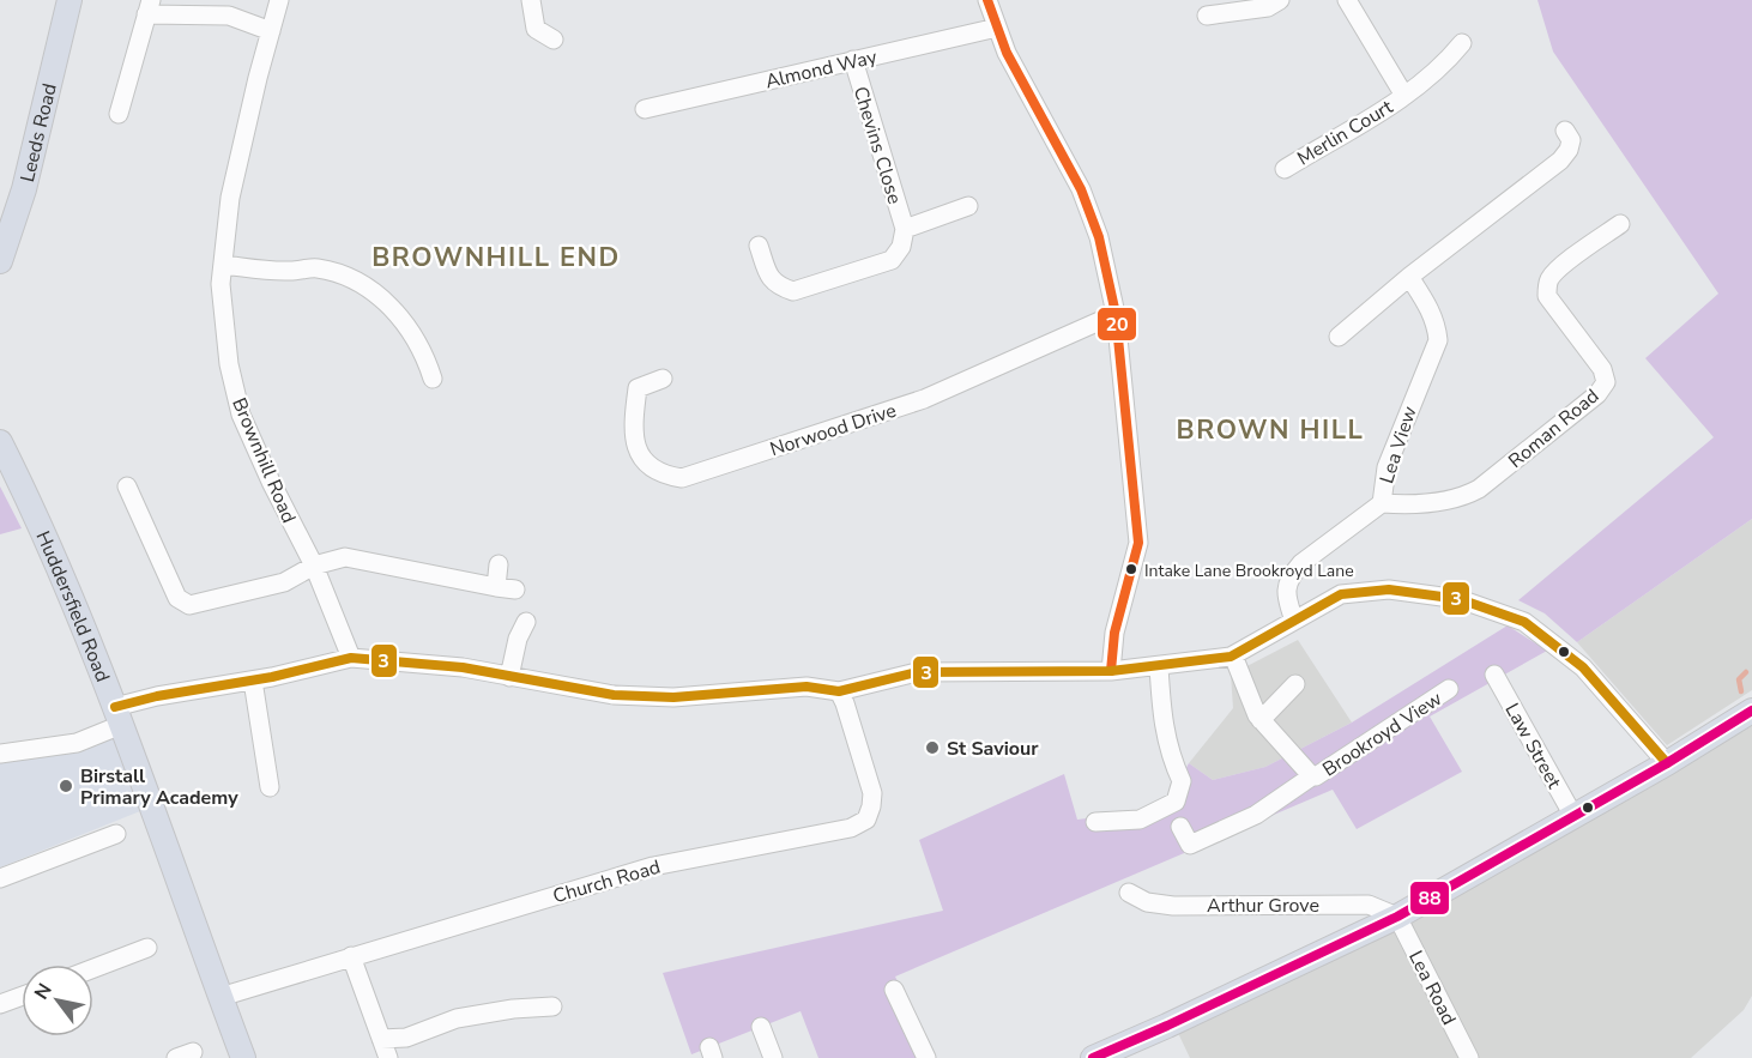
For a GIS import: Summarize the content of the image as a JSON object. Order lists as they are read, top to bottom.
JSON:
{
  "streets": {
    "main road": ["Leeds Road", "Huddersfield Road"],
    "street": [
      "Almond Way",
      "Merlin Court",
      "Chevins Close",
      "Roman Road",
      "Norwood Drive",
      "Lea View",
      "Brownhill Road",
      "Brookroyd View",
      "Law Street",
      "Church Road",
      "Arthur Grove",
      "Lea Road"
    ]
  },
  "crossings": [
    ["Almond Way", "Chevins Close"],
    ["Roman Road", "Lea View"],
    ["Huddersfield Road", "Church Road"],
    ["Arthur Grove", "Lea Road"]
  ],
  "districts": ["BROWNHILL END", "BROWN HILL"],
  "places": ["Intake Lane Brookroyd Lane", "St Saviour", "Birstall Primary Academy"],
  "lines": ["transit line 20", "transit line 3", "transit line 88"],
  "north": "top left"
}
